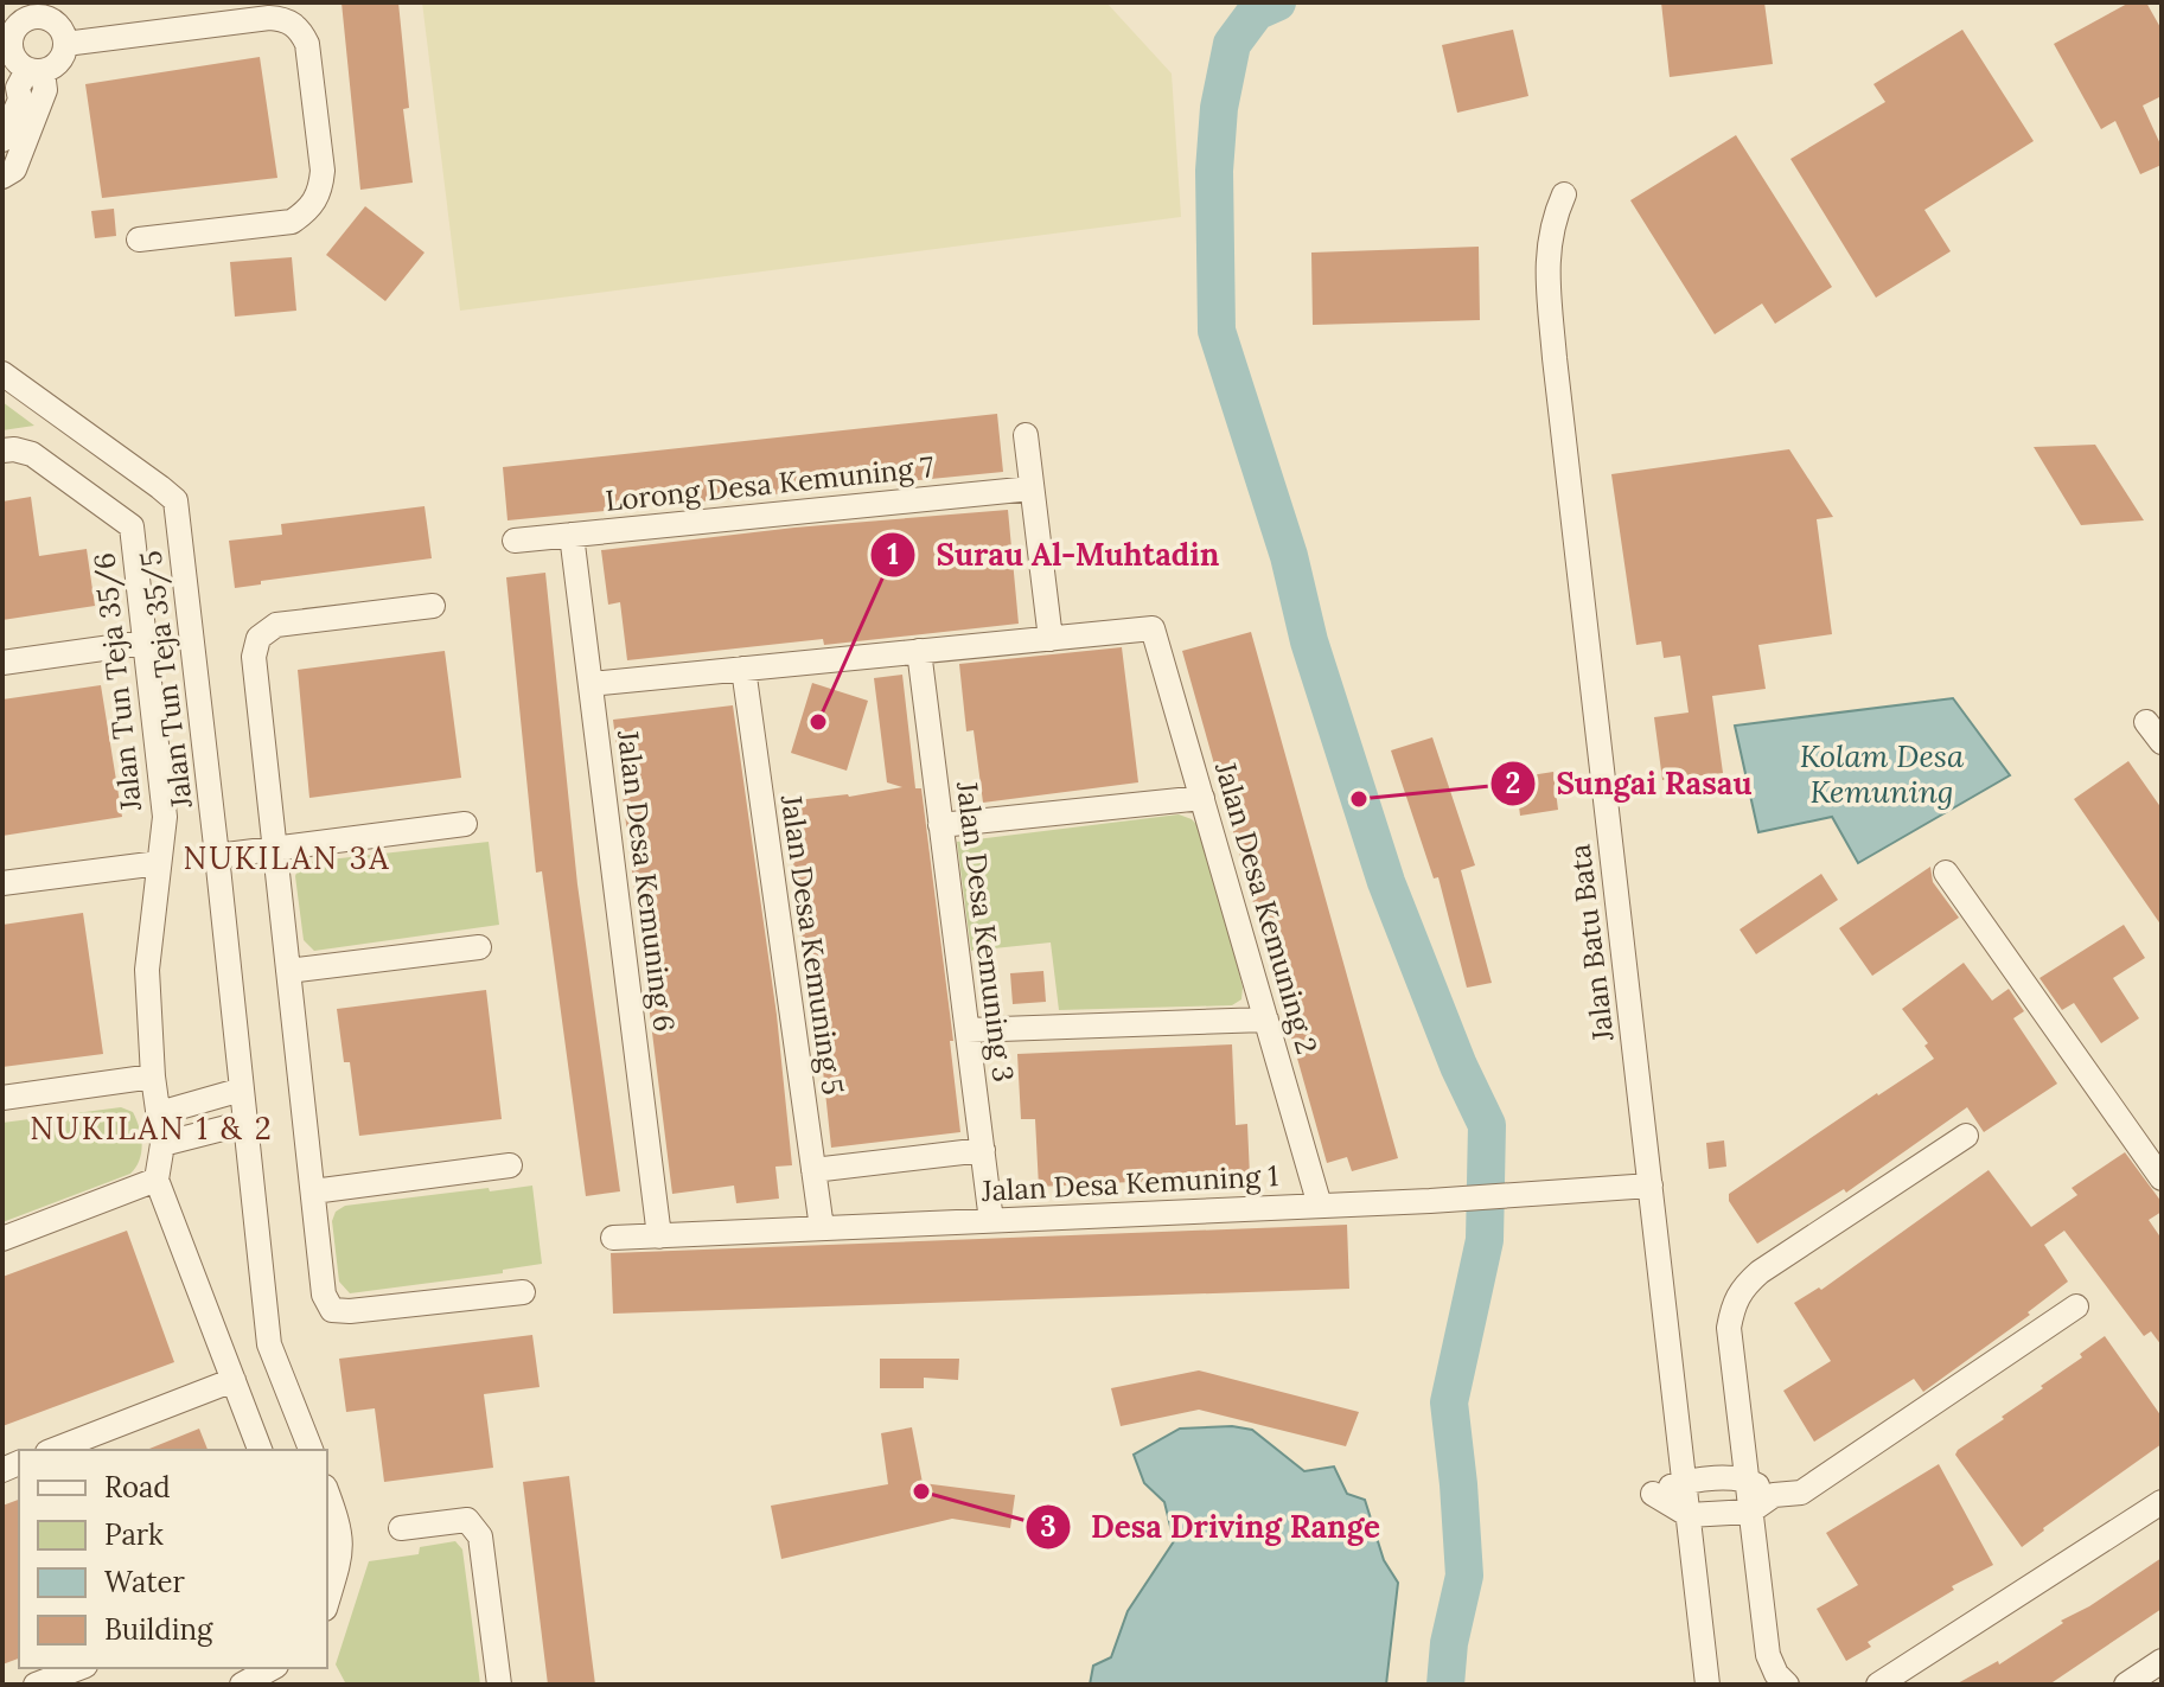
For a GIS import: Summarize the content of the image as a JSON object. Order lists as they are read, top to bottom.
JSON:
{
  "streets": {
    "street": [
      "Lorong Desa Kemuning 7",
      "Jalan Tun Teja 35/5",
      "Jalan Tun Teja 35/6",
      "Jalan Desa Kemuning 6",
      "Jalan Desa Kemuning 2",
      "Jalan Desa Kemuning 3",
      "Jalan Batu Bata",
      "Jalan Desa Kemuning 5",
      "Jalan Desa Kemuning 1"
    ]
  },
  "crossings": [
    ["Lorong Desa Kemuning 7", "Jalan Desa Kemuning 6"],
    ["Jalan Desa Kemuning 6", "Jalan Desa Kemuning 1"],
    ["Jalan Desa Kemuning 2", "Jalan Desa Kemuning 1"],
    ["Jalan Desa Kemuning 3", "Jalan Desa Kemuning 1"],
    ["Jalan Batu Bata", "Jalan Desa Kemuning 1"],
    ["Jalan Desa Kemuning 5", "Jalan Desa Kemuning 1"]
  ],
  "districts": ["NUKILAN 3A", "NUKILAN 1 & 2"],
  "water": ["Kolam Desa Kemuning"],
  "places": ["Surau Al-Muhtadin", "Sungai Rasau", "Desa Driving Range"],
  "legend": [
    "Road",
    "Park",
    "Water",
    "Building"
  ]
}
